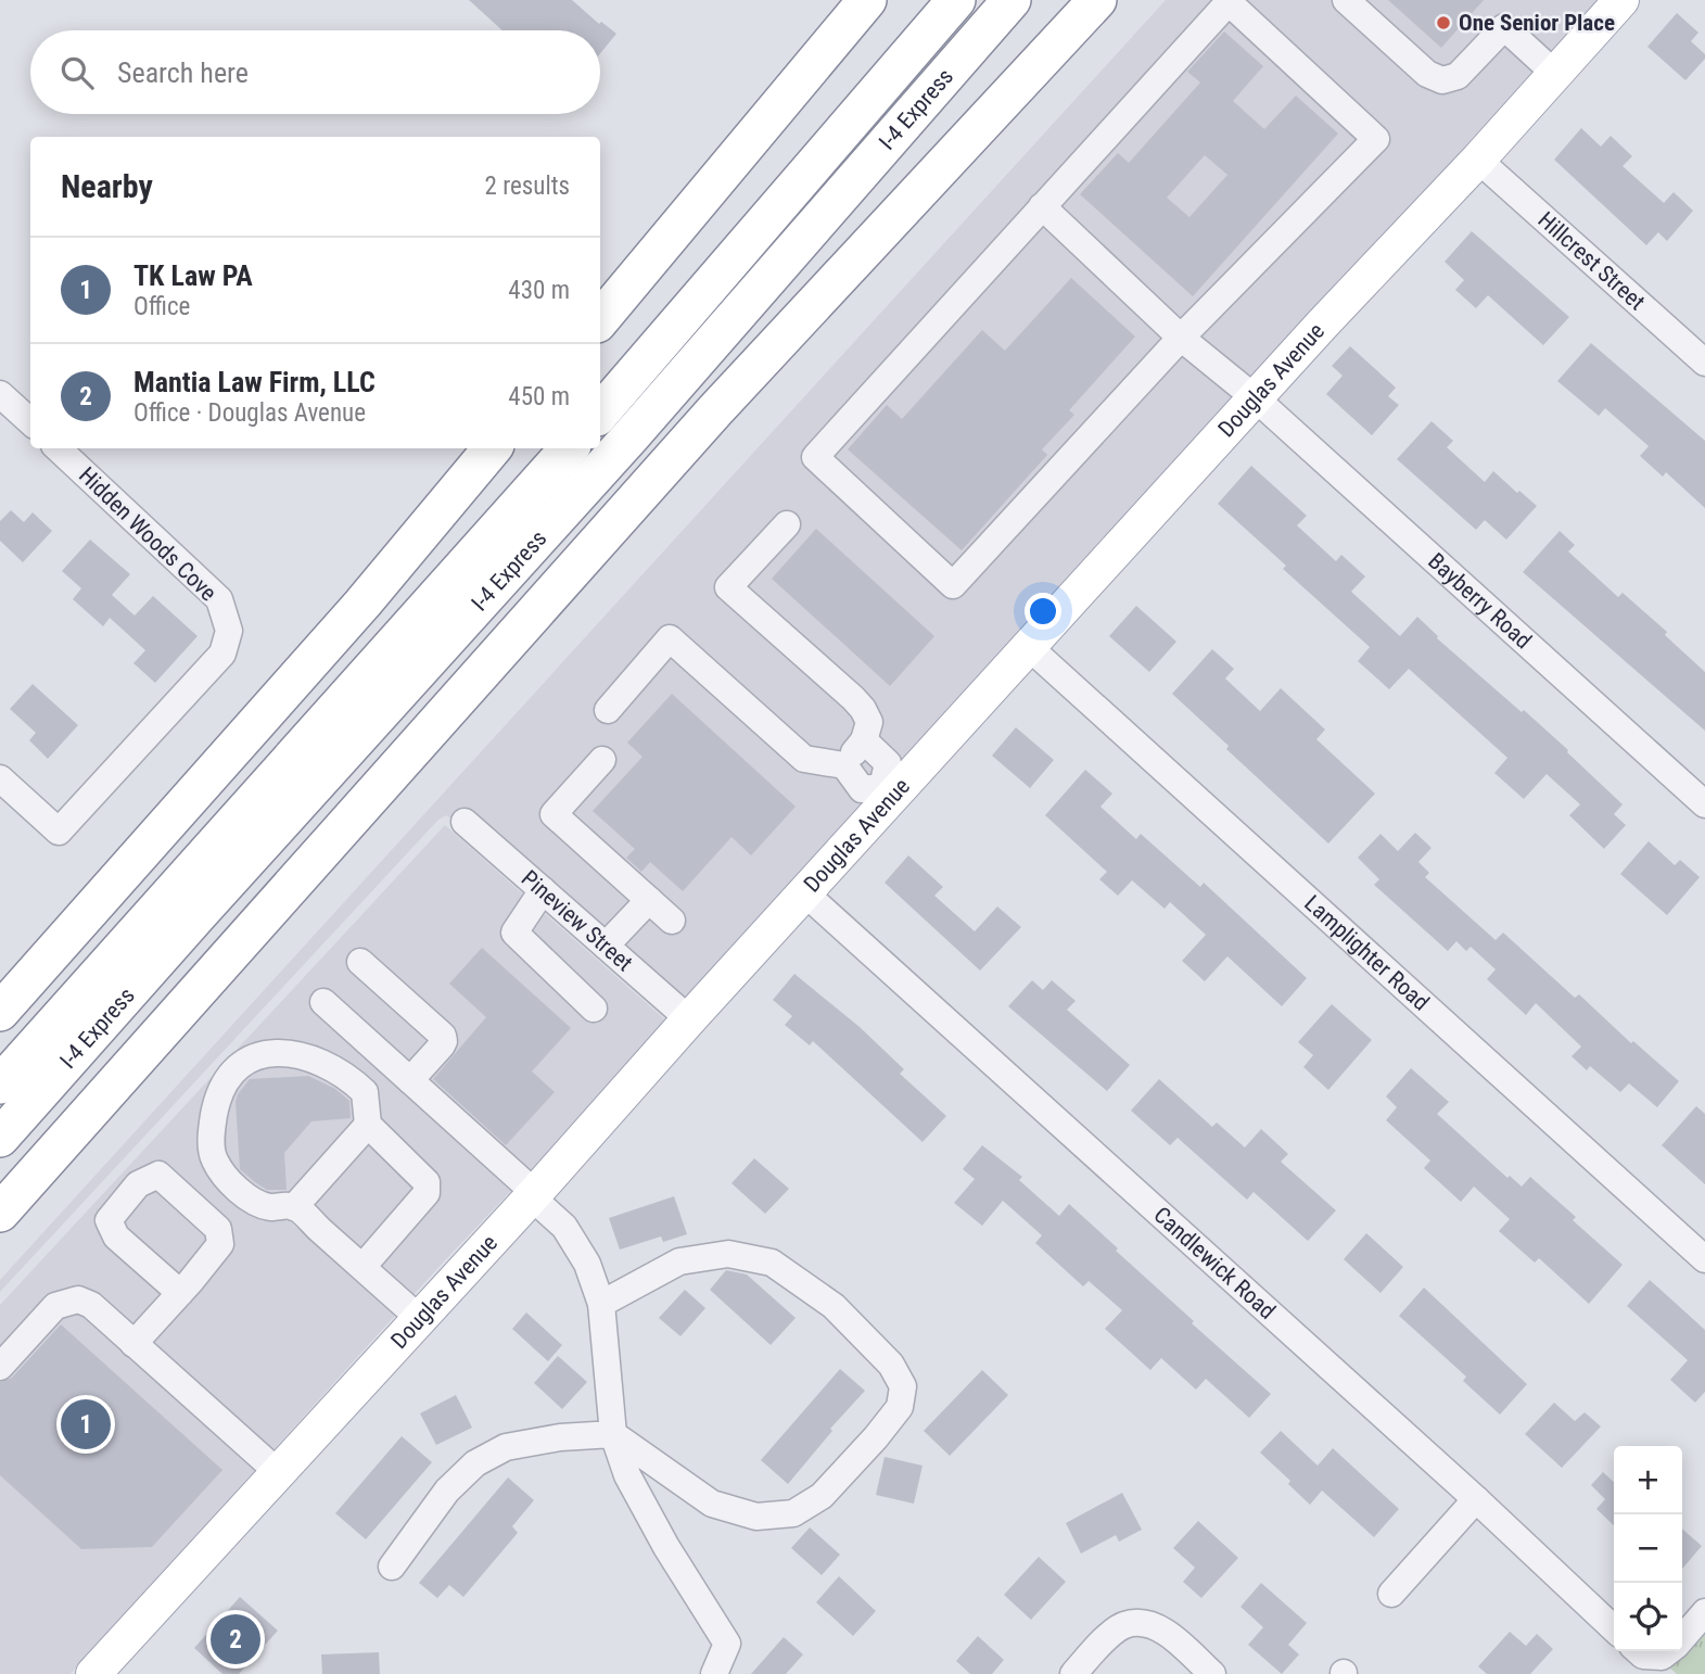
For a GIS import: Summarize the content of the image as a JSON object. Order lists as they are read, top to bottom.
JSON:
{
  "streets": {
    "highway": ["I-4 Express"],
    "main road": ["Douglas Avenue"],
    "street": [
      "Hillcrest Street",
      "Hidden Woods Cove",
      "Bayberry Road",
      "Pineview Street",
      "Lamplighter Road",
      "Candlewick Road"
    ]
  },
  "crossings": [
    ["Hillcrest Street", "Douglas Avenue"],
    ["Douglas Avenue", "Bayberry Road"],
    ["Douglas Avenue", "Pineview Street"],
    ["Douglas Avenue", "Lamplighter Road"],
    ["Douglas Avenue", "Candlewick Road"]
  ],
  "places": ["One Senior Place"],
  "page": {
    "search": "Search here",
    "heading": ["Nearby", "2 results"],
    "list": [
      {
        "mark": "1",
        "name": "TK Law PA",
        "note": "Office",
        "value": "430 m"
      },
      {
        "mark": "2",
        "name": "Mantia Law Firm, LLC",
        "note": "Office · Douglas Avenue",
        "value": "450 m"
      }
    ],
    "pins": ["1", "2"],
    "map_buttons": ["+", "−"]
  }
}
